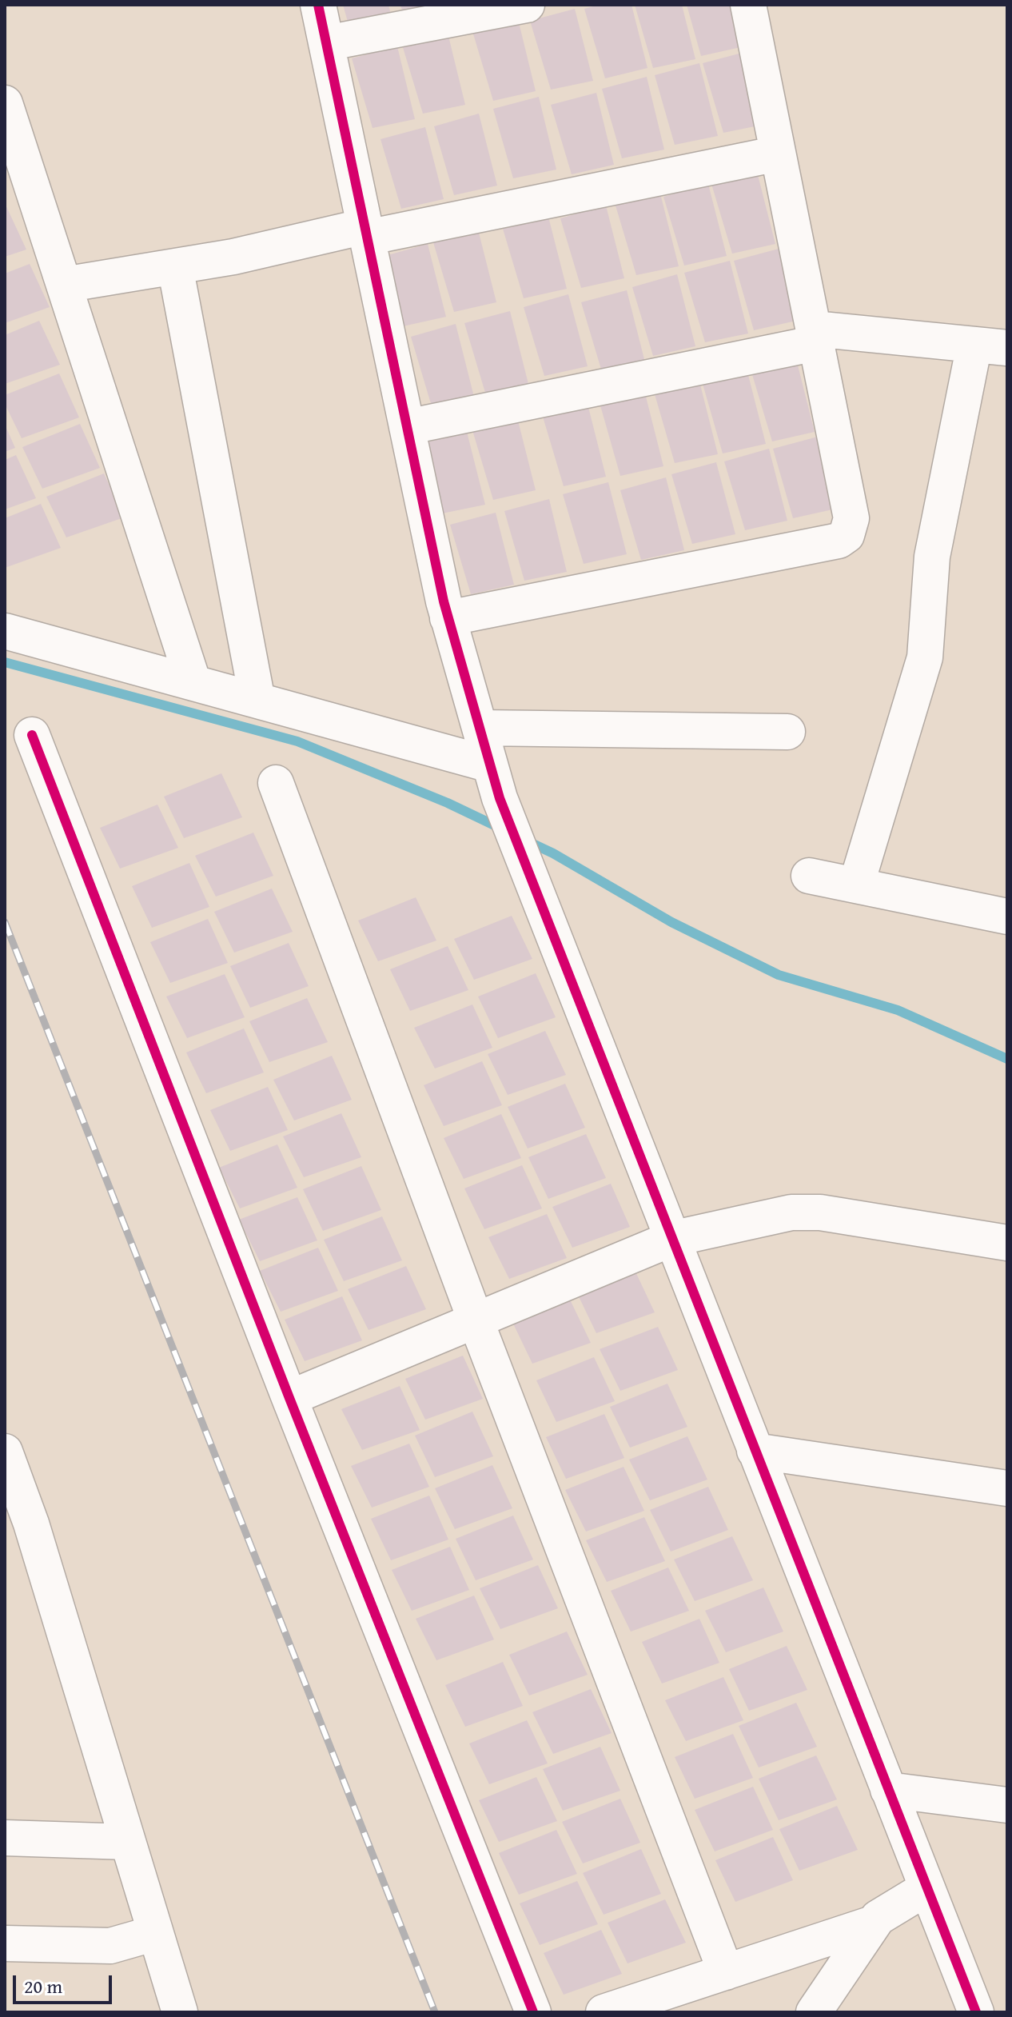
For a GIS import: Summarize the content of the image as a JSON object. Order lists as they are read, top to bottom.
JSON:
{
  "scale_bar": "20 m"
}
